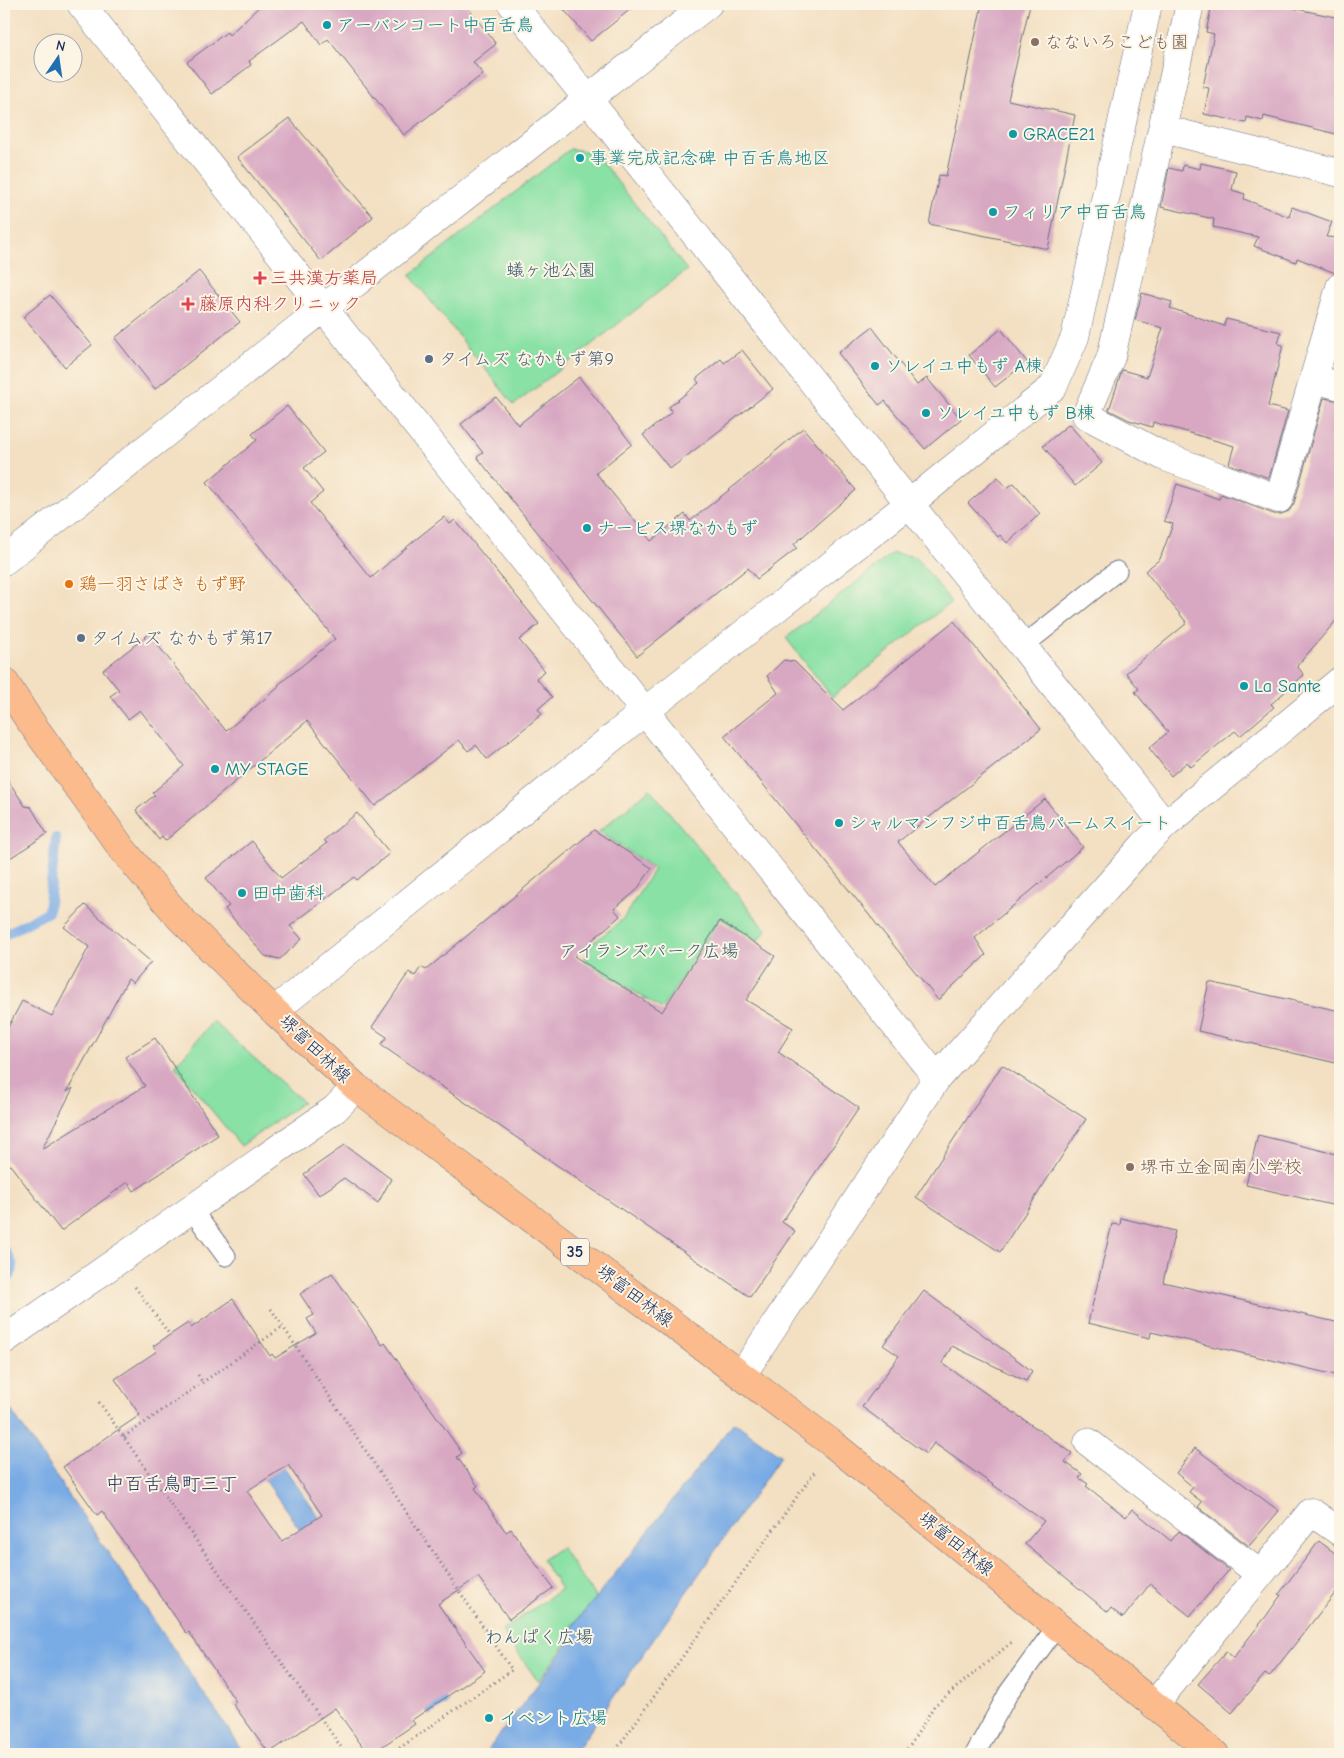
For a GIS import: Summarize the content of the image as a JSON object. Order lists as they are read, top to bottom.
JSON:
{
  "streets": {
    "main road": ["堺富田林線", "35"]
  },
  "districts": ["中百舌鳥町三丁"],
  "parks": ["蟻ヶ池公園", "アイランズパーク広場", "わんぱく広場"],
  "places": {
    "other": [
      "アーバンコート中百舌鳥",
      "なないろこども園",
      "GRACE21",
      "事業完成記念碑 中百舌鳥地区",
      "フィリア中百舌鳥",
      "タイムズ なかもず第9",
      "ソレイユ中もず A棟",
      "ソレイユ中もず B棟",
      "ナービス堺なかもず",
      "鶏一羽さばき もず野",
      "タイムズ なかもず第17",
      "La Sante",
      "MY STAGE",
      "シャルマンフジ中百舌鳥パームスイート",
      "田中歯科",
      "堺市立金岡南小学校",
      "イベント広場"
    ],
    "health": ["三共漢方薬局", "藤原内科クリニック"]
  },
  "north": "top"
}
